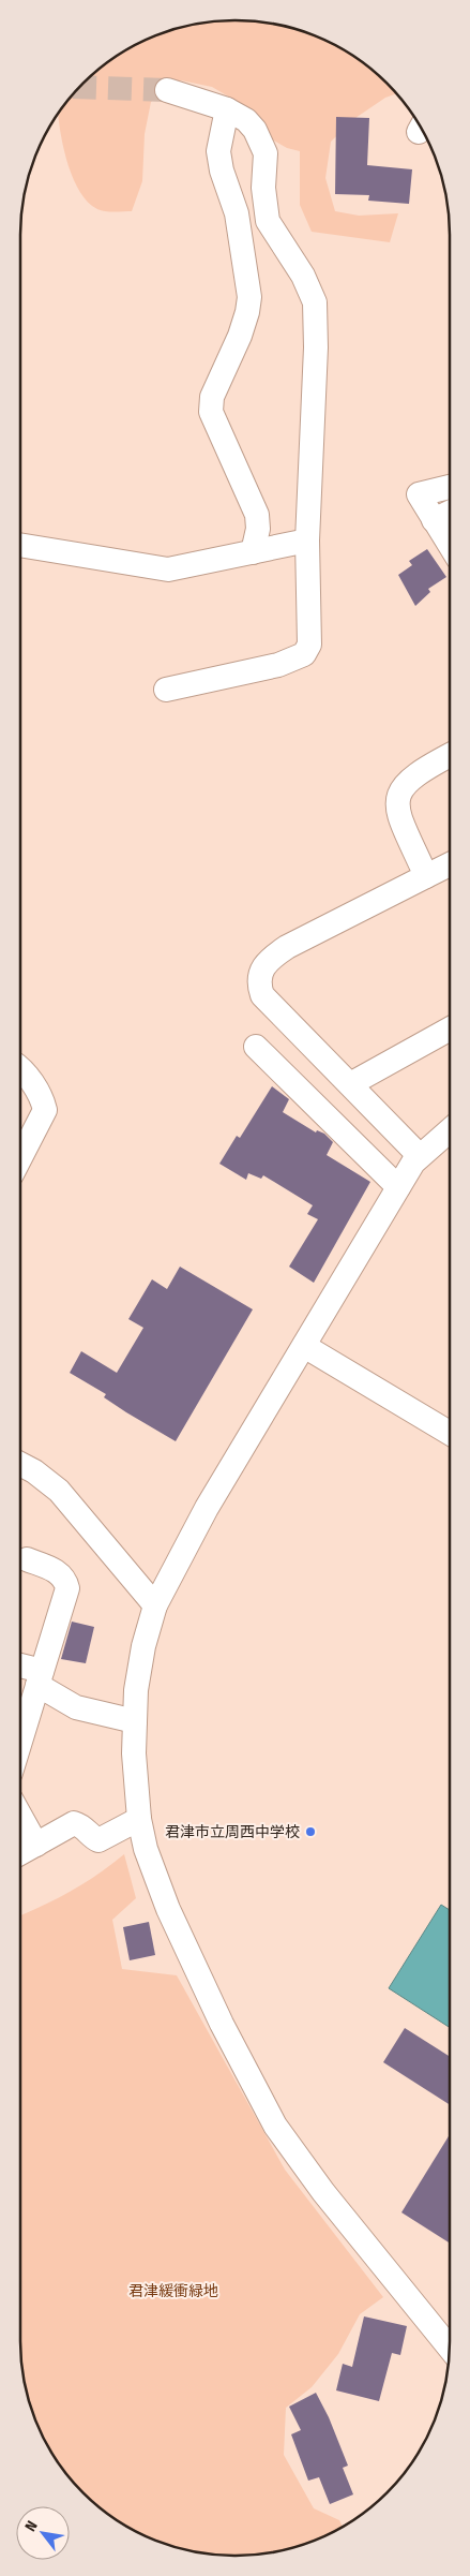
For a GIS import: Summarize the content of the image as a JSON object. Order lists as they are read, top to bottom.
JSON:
{
  "parks": ["君津緩衝緑地"],
  "places": ["君津市立周西中学校"],
  "north": "top left"
}
